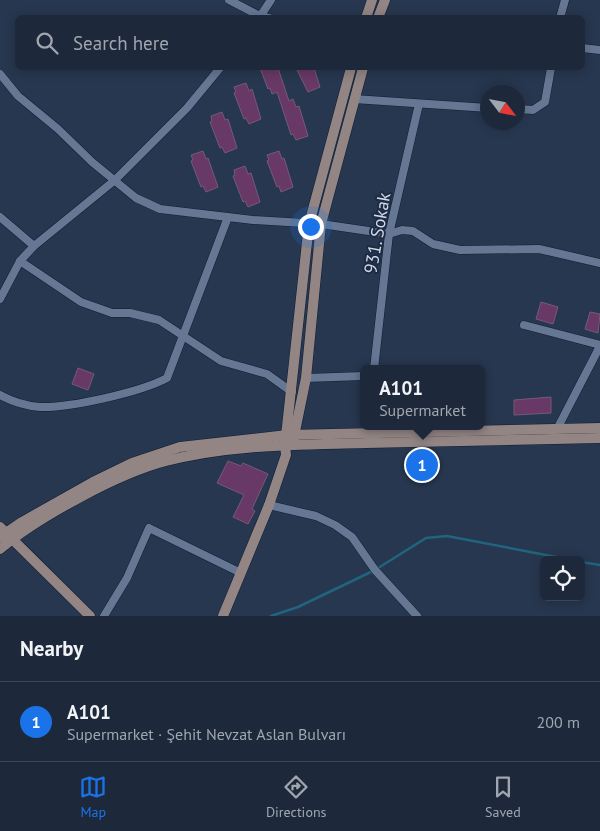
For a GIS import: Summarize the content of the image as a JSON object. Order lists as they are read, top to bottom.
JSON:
{
  "streets": {
    "street": ["931. Sokak"]
  },
  "north": "bottom right",
  "page": {
    "search": "Search here",
    "popup": ["A101", "Supermarket"],
    "pins": "1",
    "heading": "Nearby",
    "list": [
      {
        "mark": "1",
        "name": "A101",
        "note": "Supermarket · Şehit Nevzat Aslan Bulvarı",
        "value": "200 m"
      }
    ],
    "nav": ["Map", "Directions", "Saved"]
  }
}
